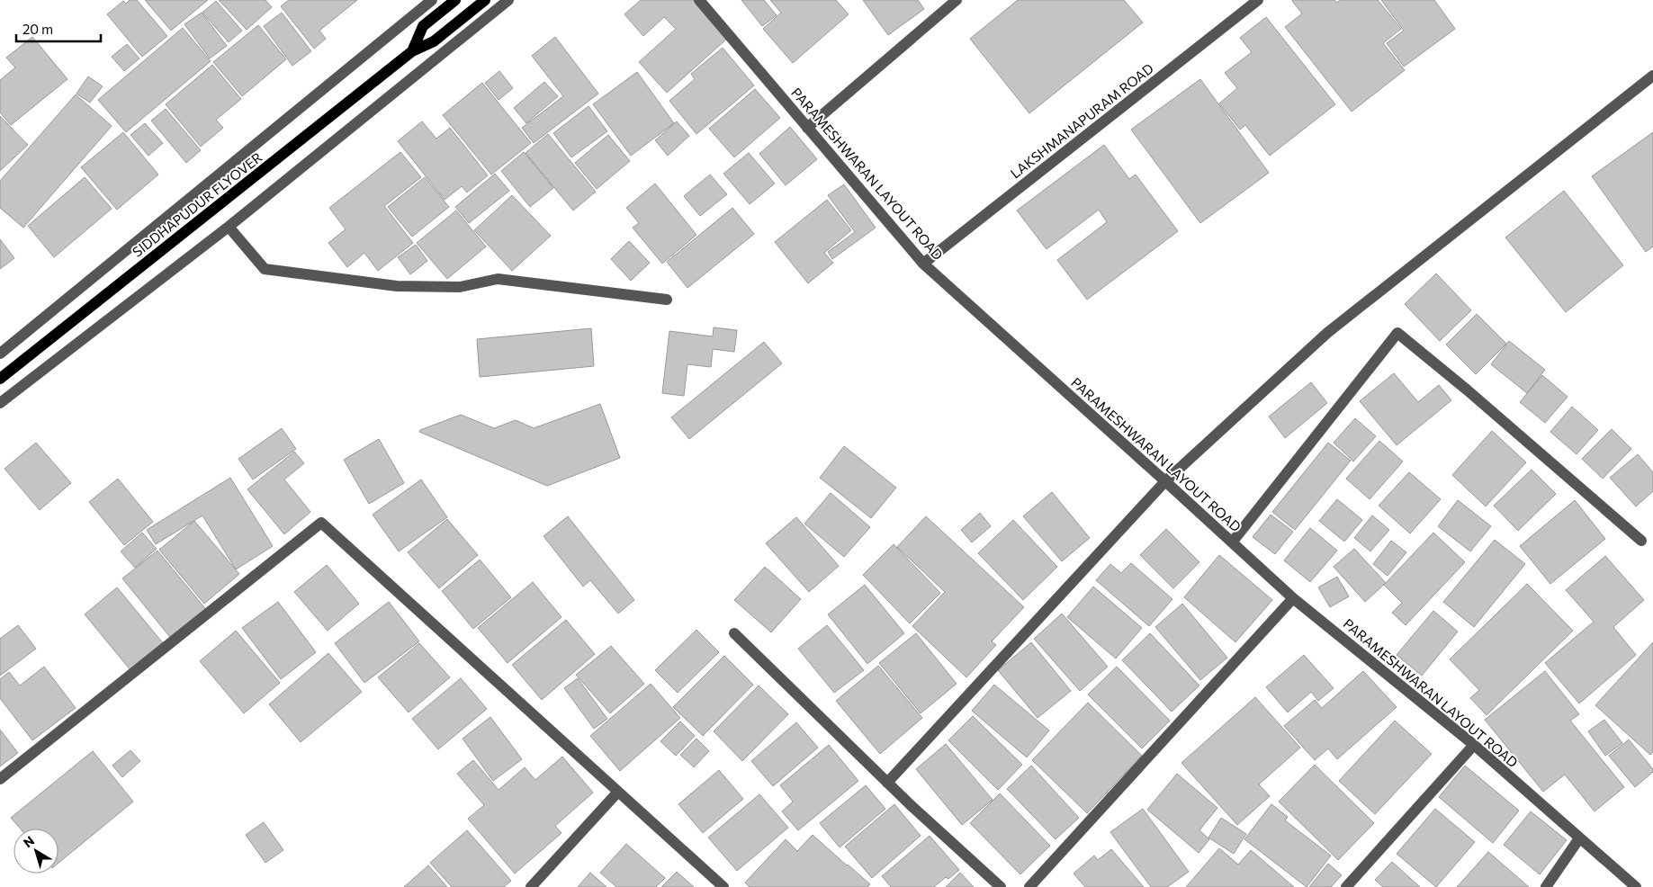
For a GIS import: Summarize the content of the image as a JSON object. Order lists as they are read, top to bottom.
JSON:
{
  "streets": {
    "main road": ["SIDDHAPUDUR FLYOVER"],
    "street": ["LAKSHMANAPURAM ROAD", "PARAMESHWARAN LAYOUT ROAD"]
  },
  "crossings": [
    ["LAKSHMANAPURAM ROAD", "PARAMESHWARAN LAYOUT ROAD"]
  ],
  "scale_bar": "20 m",
  "north": "top left"
}
